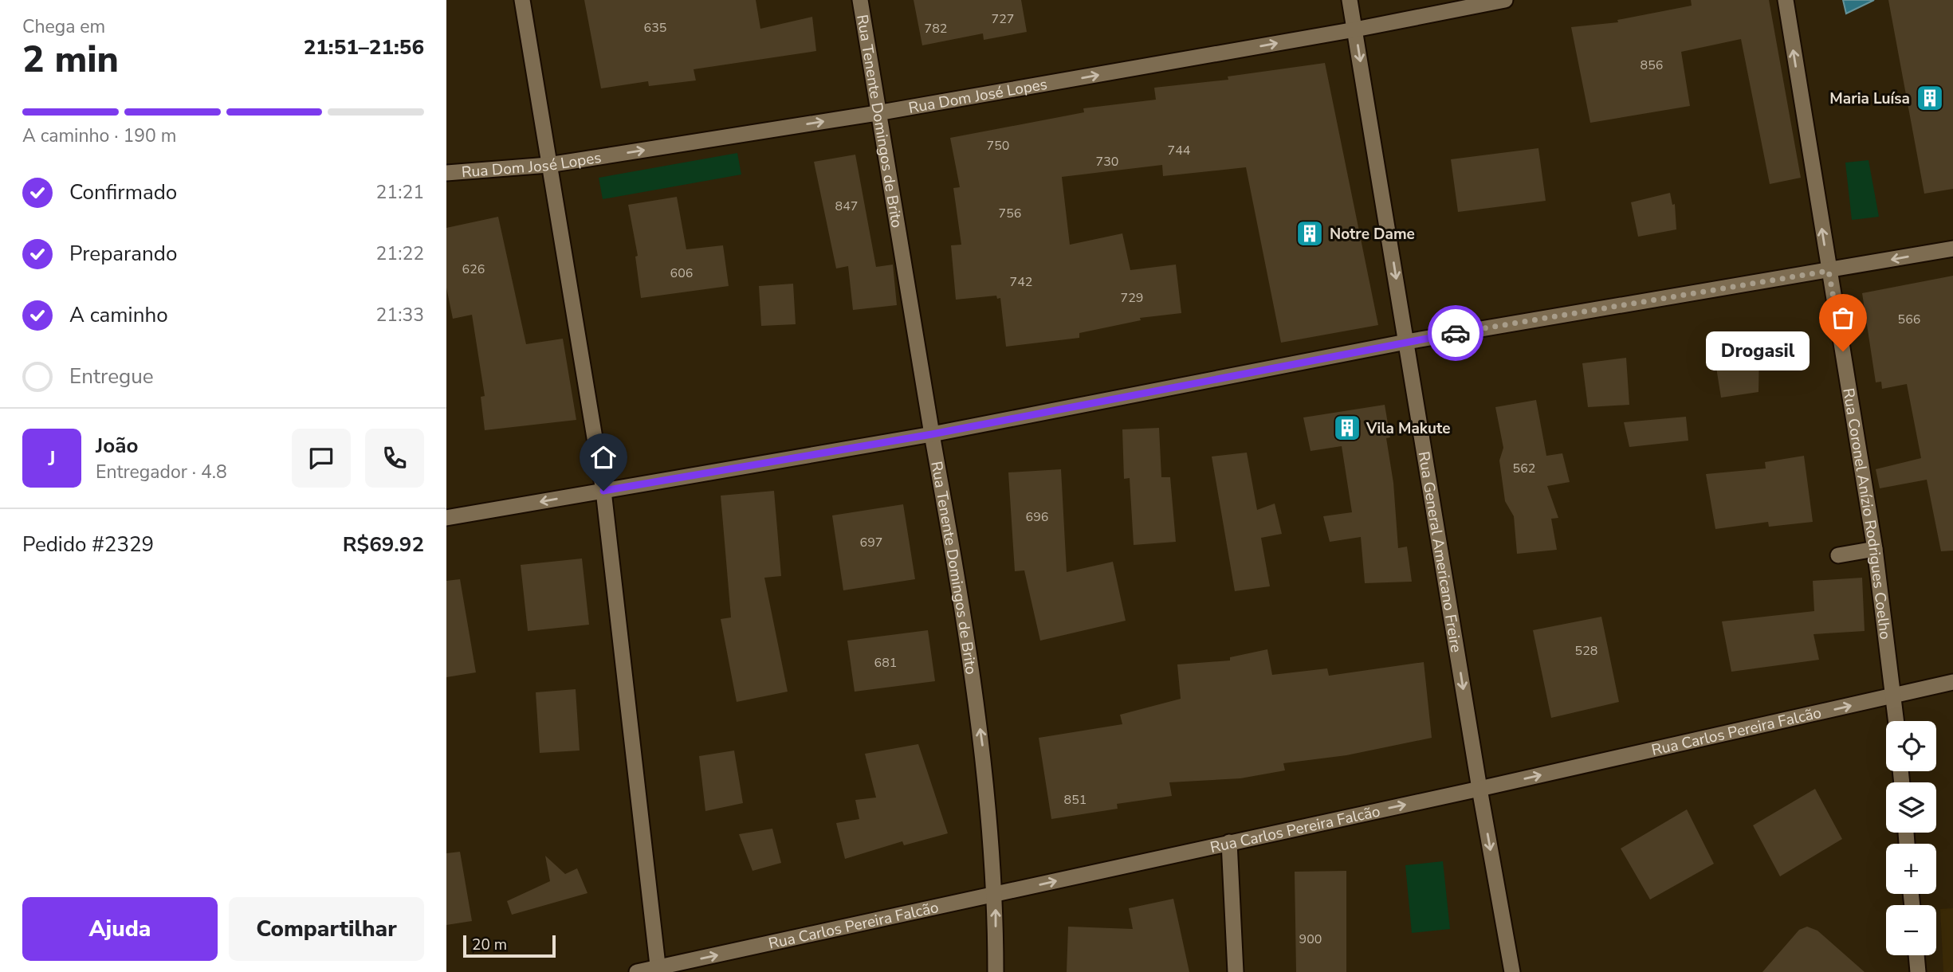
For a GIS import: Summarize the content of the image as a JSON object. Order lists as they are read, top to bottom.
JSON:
{
  "streets": {
    "street": [
      "Rua Dom José Lopes",
      "Rua Tenente Domingos de Brito",
      "Rua Coronel Anízio Rodrigues Coelho",
      "Rua General Americano Freire",
      "Rua Carlos Pereira Falcão"
    ]
  },
  "crossings": [
    ["Rua Dom José Lopes", "Rua Tenente Domingos de Brito"],
    ["Rua Dom José Lopes", "Rua General Americano Freire"],
    ["Rua Tenente Domingos de Brito", "Rua Carlos Pereira Falcão"],
    ["Rua Coronel Anízio Rodrigues Coelho", "Rua Carlos Pereira Falcão"],
    ["Rua General Americano Freire", "Rua Carlos Pereira Falcão"]
  ],
  "one_way": [
    "Rua Dom José Lopes",
    "Rua Tenente Domingos de Brito",
    "Rua Coronel Anízio Rodrigues Coelho",
    "Rua General Americano Freire",
    "Rua Carlos Pereira Falcão"
  ],
  "places": {
    "building": ["Maria Luísa", "Notre Dame", "Vila Makute"],
    "other": ["Drogasil"]
  },
  "house_numbers": [
    "727",
    "635",
    "782",
    "856",
    "750",
    "744",
    "730",
    "847",
    "756",
    "626",
    "606",
    "742",
    "729",
    "566",
    "562",
    "696",
    "697",
    "528",
    "681",
    "851",
    "900"
  ],
  "scale_bar": "20 m",
  "page": {
    "heading": ["2 min", "Chega em", "21:51–21:56"],
    "panel": [
      "João",
      "Entregador · 4.8",
      "Pedido #2329",
      "R$69.92"
    ],
    "bar": "A caminho · 190 m",
    "list": [
      ["Confirmado", "21:21"],
      ["Preparando", "21:22"],
      ["A caminho", "21:33"],
      "Entregue"
    ],
    "bubble": "Drogasil",
    "round": "J",
    "map_buttons": ["+", "−"],
    "buttons": ["Ajuda", "Compartilhar"],
    "scale": "20 m"
  }
}
